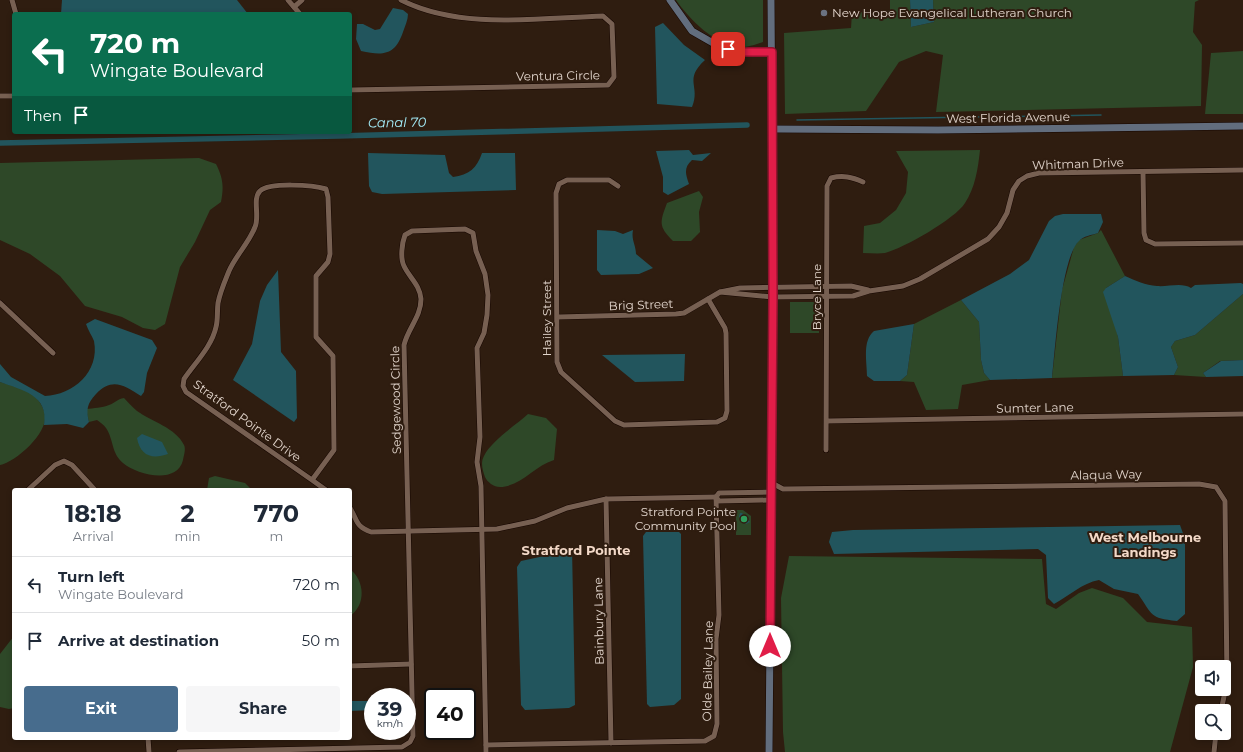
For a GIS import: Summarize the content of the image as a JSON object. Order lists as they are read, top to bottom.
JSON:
{
  "streets": {
    "street": [
      "Ventura Circle",
      "West Florida Avenue",
      "Whitman Drive",
      "Bryce Lane",
      "Brig Street",
      "Hailey Street",
      "Sedgewood Circle",
      "Sumter Lane",
      "Stratford Pointe Drive",
      "Alaqua Way",
      "Bainbury Lane",
      "Olde Bailey Lane"
    ]
  },
  "crossings": [
    ["Whitman Drive", "Bryce Lane"],
    ["Whitman Drive", "Brig Street"],
    ["Bryce Lane", "Sumter Lane"],
    ["Brig Street", "Hailey Street"],
    ["Sedgewood Circle", "Olde Bailey Lane"],
    ["Bainbury Lane", "Olde Bailey Lane"]
  ],
  "districts": ["West Melbourne Landings", "Stratford Pointe"],
  "water": ["Canal 70"],
  "places": ["New Hope Evangelical Lutheran Church", "Stratford Pointe Community Pool"],
  "page": {
    "turn": ["720 m", "Wingate Boulevard"],
    "then": "Then",
    "eta": [
      "18:18",
      "Arrival",
      "2",
      "min",
      "770",
      "m"
    ],
    "list": [
      {
        "name": "Turn left",
        "note": "Wingate Boulevard",
        "value": "720 m"
      },
      {
        "name": "Arrive at destination",
        "value": "50 m"
      }
    ],
    "buttons": ["Exit", "Share"],
    "speed": "39 km/h",
    "limit": "40"
  }
}
